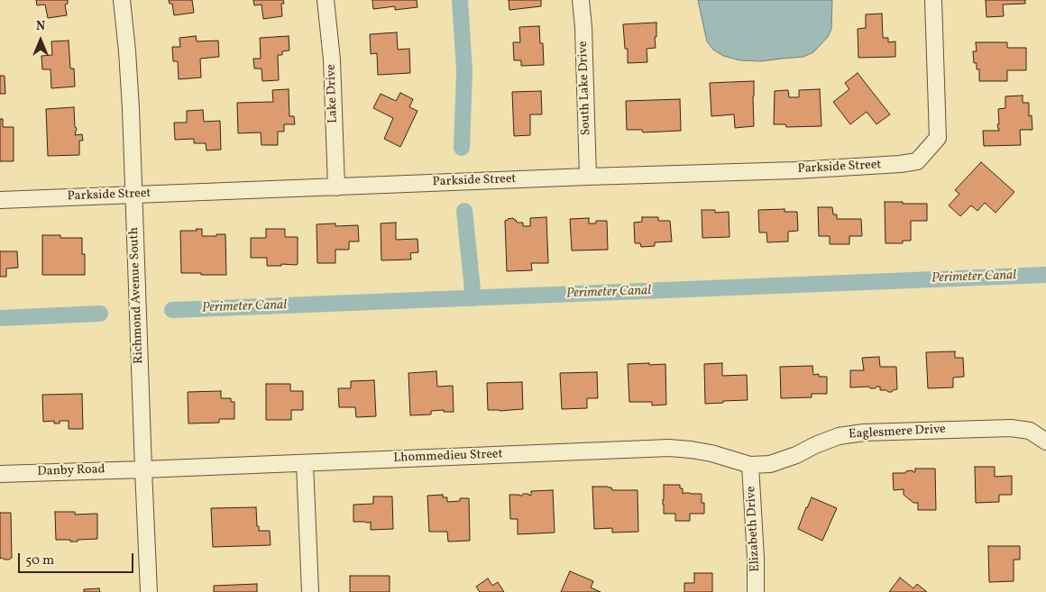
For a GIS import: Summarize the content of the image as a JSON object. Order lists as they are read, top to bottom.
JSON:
{
  "streets": {
    "street": [
      "South Lake Drive",
      "Lake Drive",
      "Parkside Street",
      "Richmond Avenue South",
      "Eaglesmere Drive",
      "Lhommedieu Street",
      "Danby Road",
      "Elizabeth Drive"
    ]
  },
  "crossings": [
    ["South Lake Drive", "Parkside Street"],
    ["Lake Drive", "Parkside Street"],
    ["Parkside Street", "Richmond Avenue South"],
    ["Richmond Avenue South", "Lhommedieu Street"],
    ["Richmond Avenue South", "Danby Road"],
    ["Eaglesmere Drive", "Lhommedieu Street"],
    ["Eaglesmere Drive", "Elizabeth Drive"],
    ["Lhommedieu Street", "Danby Road"],
    ["Lhommedieu Street", "Elizabeth Drive"]
  ],
  "water": ["Perimeter Canal"],
  "scale_bar": "50 m",
  "north": "top"
}
